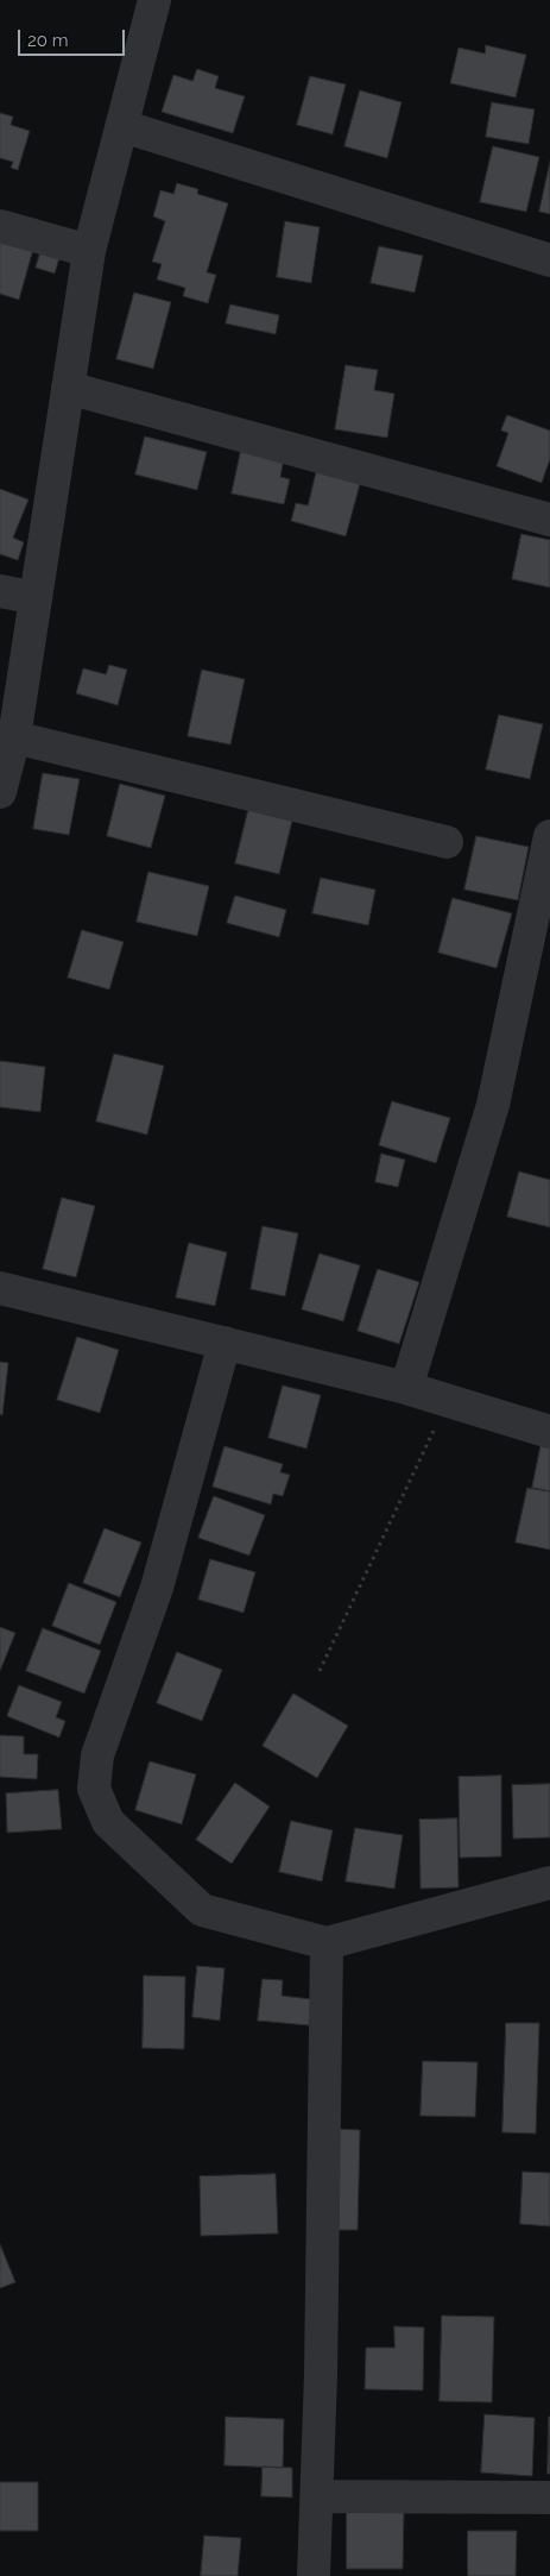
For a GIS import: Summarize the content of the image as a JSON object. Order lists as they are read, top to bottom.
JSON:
{
  "scale_bar": "20 m"
}
